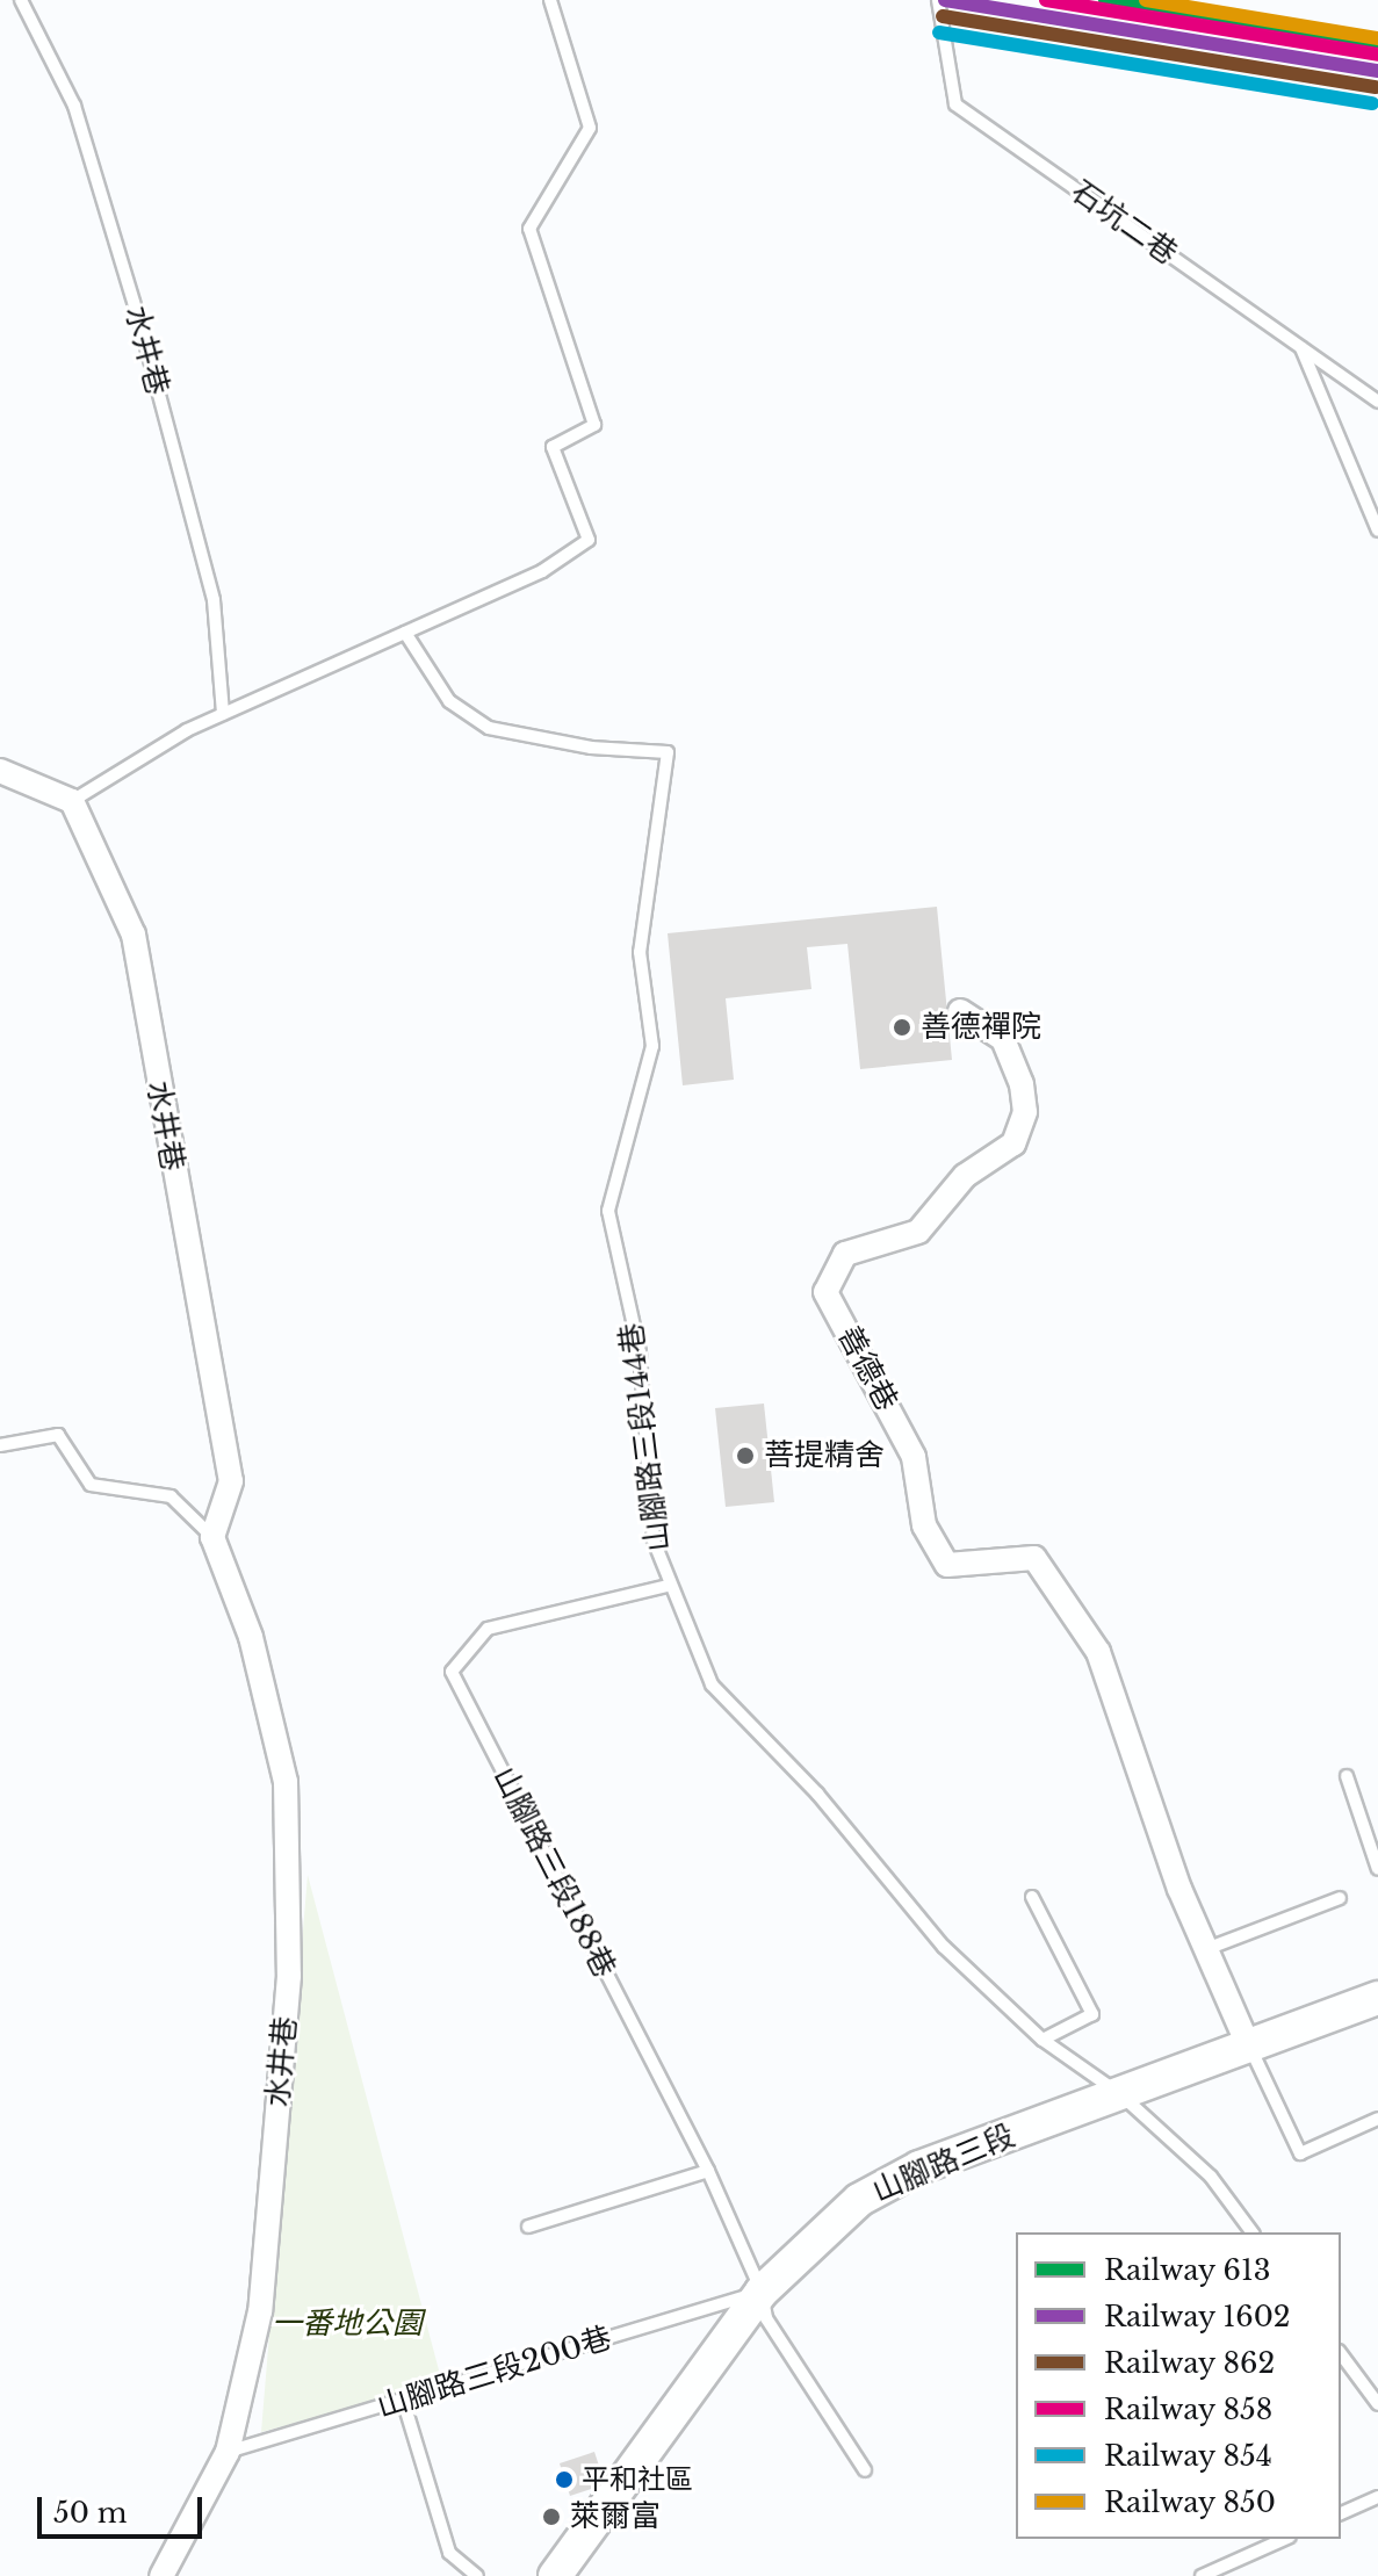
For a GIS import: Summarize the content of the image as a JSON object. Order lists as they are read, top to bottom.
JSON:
{
  "streets": {
    "main road": ["山腳路三段"],
    "street": ["水井巷", "善德巷"],
    "lane": [
      "石坑二巷",
      "山腳路三段144巷",
      "山腳路三段188巷",
      "山腳路三段200巷"
    ]
  },
  "crossings": [
    ["水井巷", "山腳路三段200巷"],
    ["善德巷", "山腳路三段"],
    ["山腳路三段144巷", "山腳路三段188巷"],
    ["山腳路三段144巷", "山腳路三段"],
    ["山腳路三段188巷", "山腳路三段"],
    ["山腳路三段188巷", "山腳路三段200巷"],
    ["山腳路三段", "山腳路三段200巷"]
  ],
  "parks": ["一番地公園"],
  "places": [
    "善德禪院",
    "菩提精舍",
    "平和社區",
    "萊爾富"
  ],
  "lines": [
    "rail line 613",
    "rail line 1602",
    "rail line 858",
    "rail line 850",
    "rail line 862",
    "rail line 854"
  ],
  "legend": [
    "Railway 613",
    "Railway 1602",
    "Railway 862",
    "Railway 858",
    "Railway 854",
    "Railway 850"
  ],
  "scale_bar": "50 m"
}
